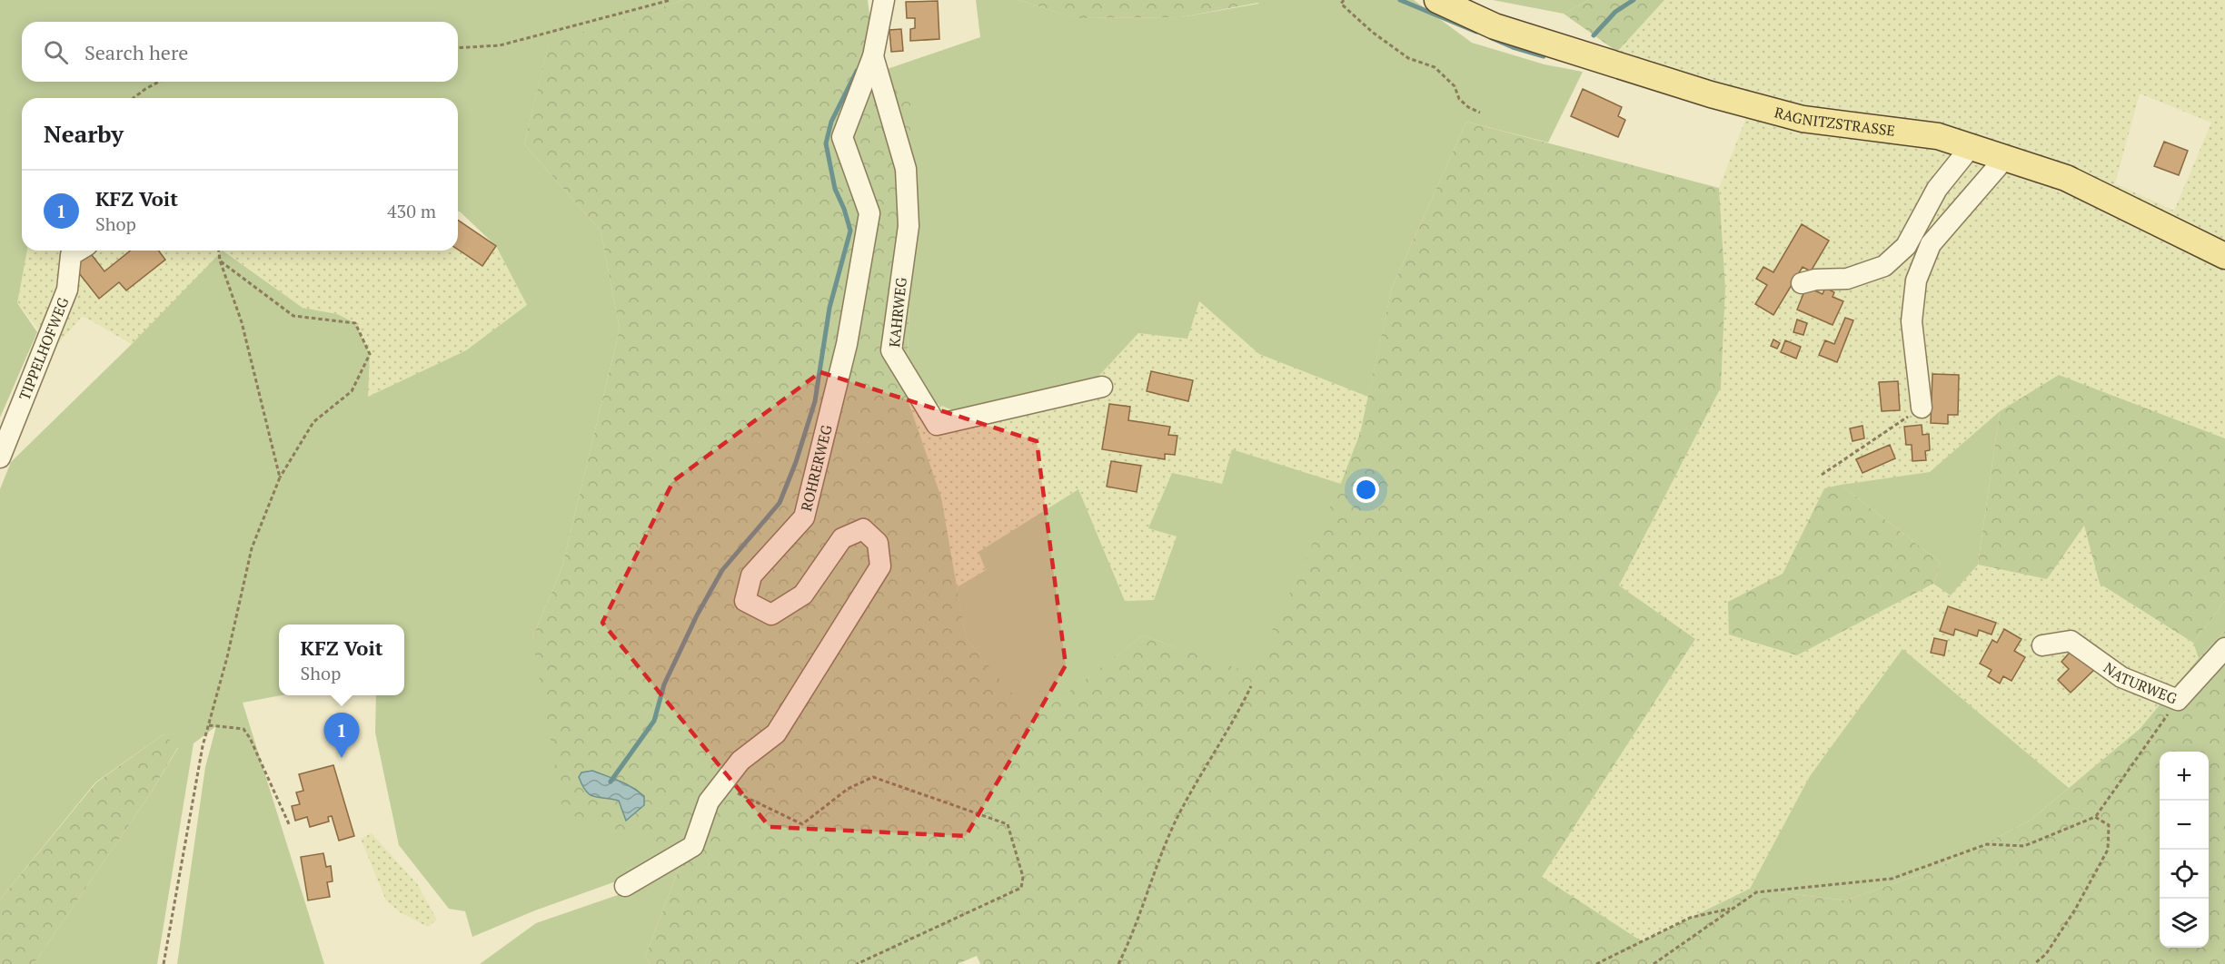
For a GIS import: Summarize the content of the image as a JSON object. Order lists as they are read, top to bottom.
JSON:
{
  "streets": {
    "main road": ["RAGNITZSTRASSE"],
    "lane": [
      "KAHRWEG",
      "TIPPELHOFWEG",
      "ROHRERWEG",
      "NATURWEG"
    ]
  },
  "crossings": [
    ["KAHRWEG", "ROHRERWEG"]
  ],
  "page": {
    "search": "Search here",
    "heading": "Nearby",
    "list": [
      {
        "mark": "1",
        "name": "KFZ Voit",
        "note": "Shop",
        "value": "430 m"
      }
    ],
    "popup": ["KFZ Voit", "Shop"],
    "pins": "1",
    "map_buttons": ["+", "−"]
  }
}
